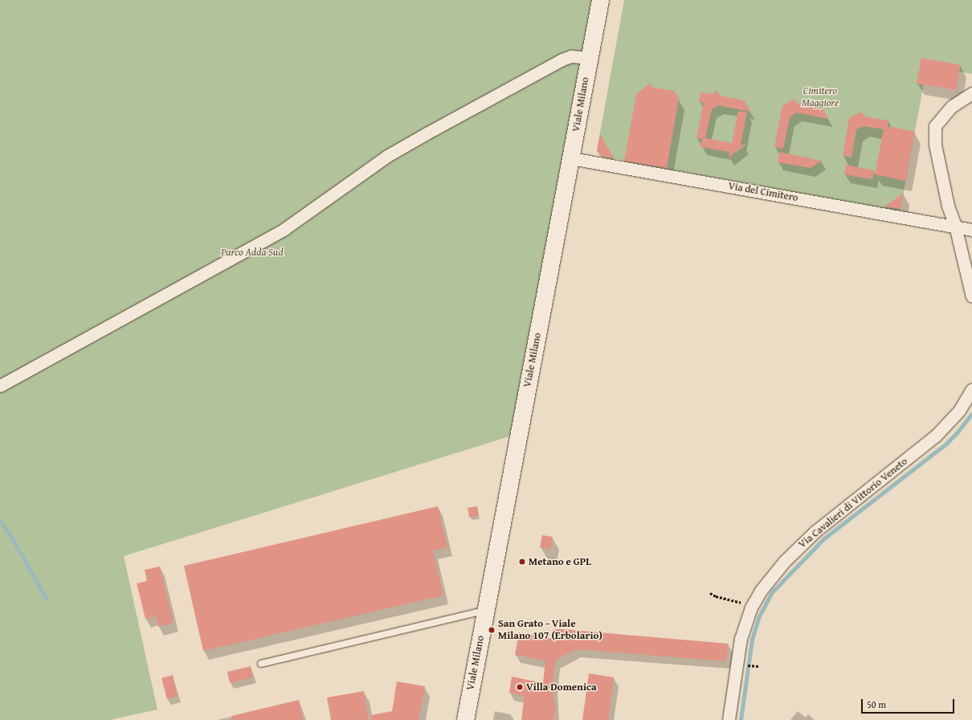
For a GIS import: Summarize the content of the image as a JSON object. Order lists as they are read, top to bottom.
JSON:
{
  "streets": {
    "street": ["Viale Milano", "Via del Cimitero", "Via Cavalieri di Vittorio Veneto"]
  },
  "crossings": [
    ["Viale Milano", "Via del Cimitero"]
  ],
  "parks": ["Cimitero Maggiore", "Parco Adda Sud"],
  "places": ["Metano e GPL", "San Grato - Viale Milano 107 (Erbolario)", "Villa Domenica"],
  "scale_bar": "50 m"
}
